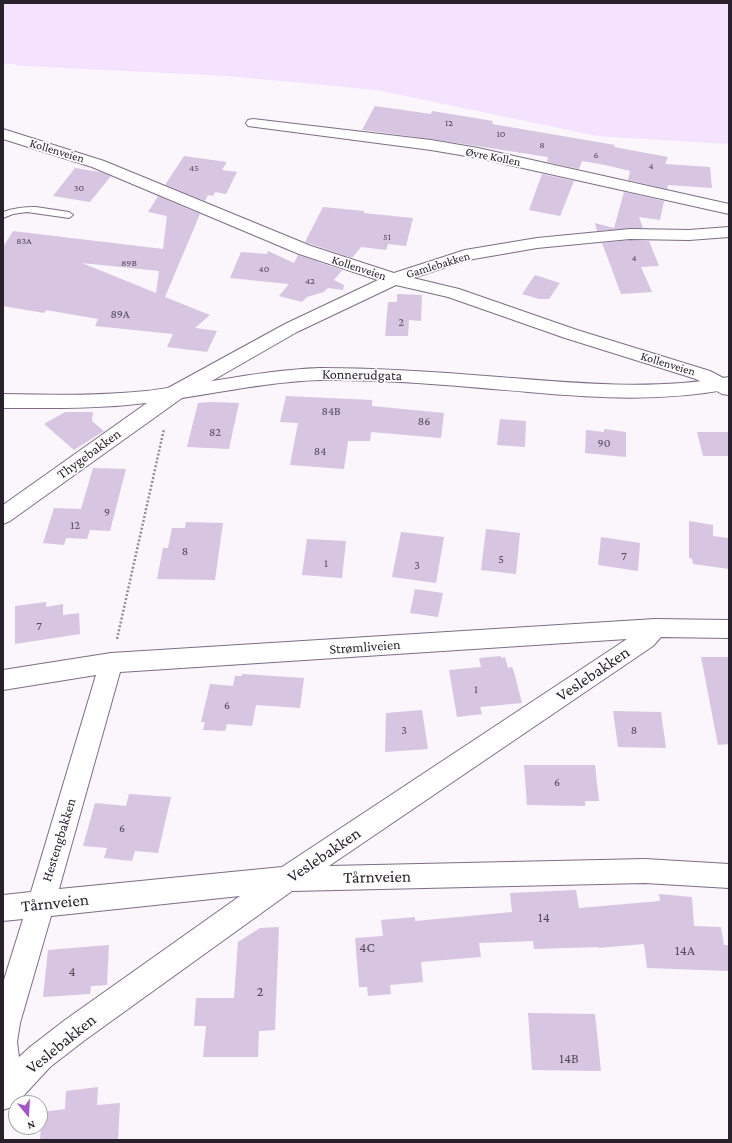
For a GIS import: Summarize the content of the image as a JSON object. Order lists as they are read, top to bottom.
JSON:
{
  "streets": {
    "street": [
      "Kollenveien",
      "Øvre Kollen",
      "Gamlebakken",
      "Konnerudgata",
      "Thygebakken",
      "Strømliveien",
      "Veslebakken",
      "Hestengbakken",
      "Tårnveien"
    ]
  },
  "crossings": [
    ["Kollenveien", "Gamlebakken"],
    ["Kollenveien", "Konnerudgata"],
    ["Gamlebakken", "Konnerudgata"],
    ["Gamlebakken", "Thygebakken"],
    ["Konnerudgata", "Thygebakken"],
    ["Strømliveien", "Veslebakken"],
    ["Strømliveien", "Hestengbakken"],
    ["Veslebakken", "Hestengbakken"],
    ["Veslebakken", "Tårnveien"],
    ["Hestengbakken", "Tårnveien"]
  ],
  "house_numbers": [
    "12",
    "10",
    "8",
    "6",
    "4",
    "45",
    "30",
    "51",
    "83A",
    "4",
    "89B",
    "40",
    "42",
    "89A",
    "2",
    "84B",
    "86",
    "82",
    "90",
    "84",
    "9",
    "12",
    "8",
    "7",
    "5",
    "1",
    "3",
    "7",
    "1",
    "6",
    "3",
    "8",
    "6",
    "6",
    "14",
    "4C",
    "14A",
    "4",
    "2",
    "14B"
  ],
  "north": "bottom"
}
